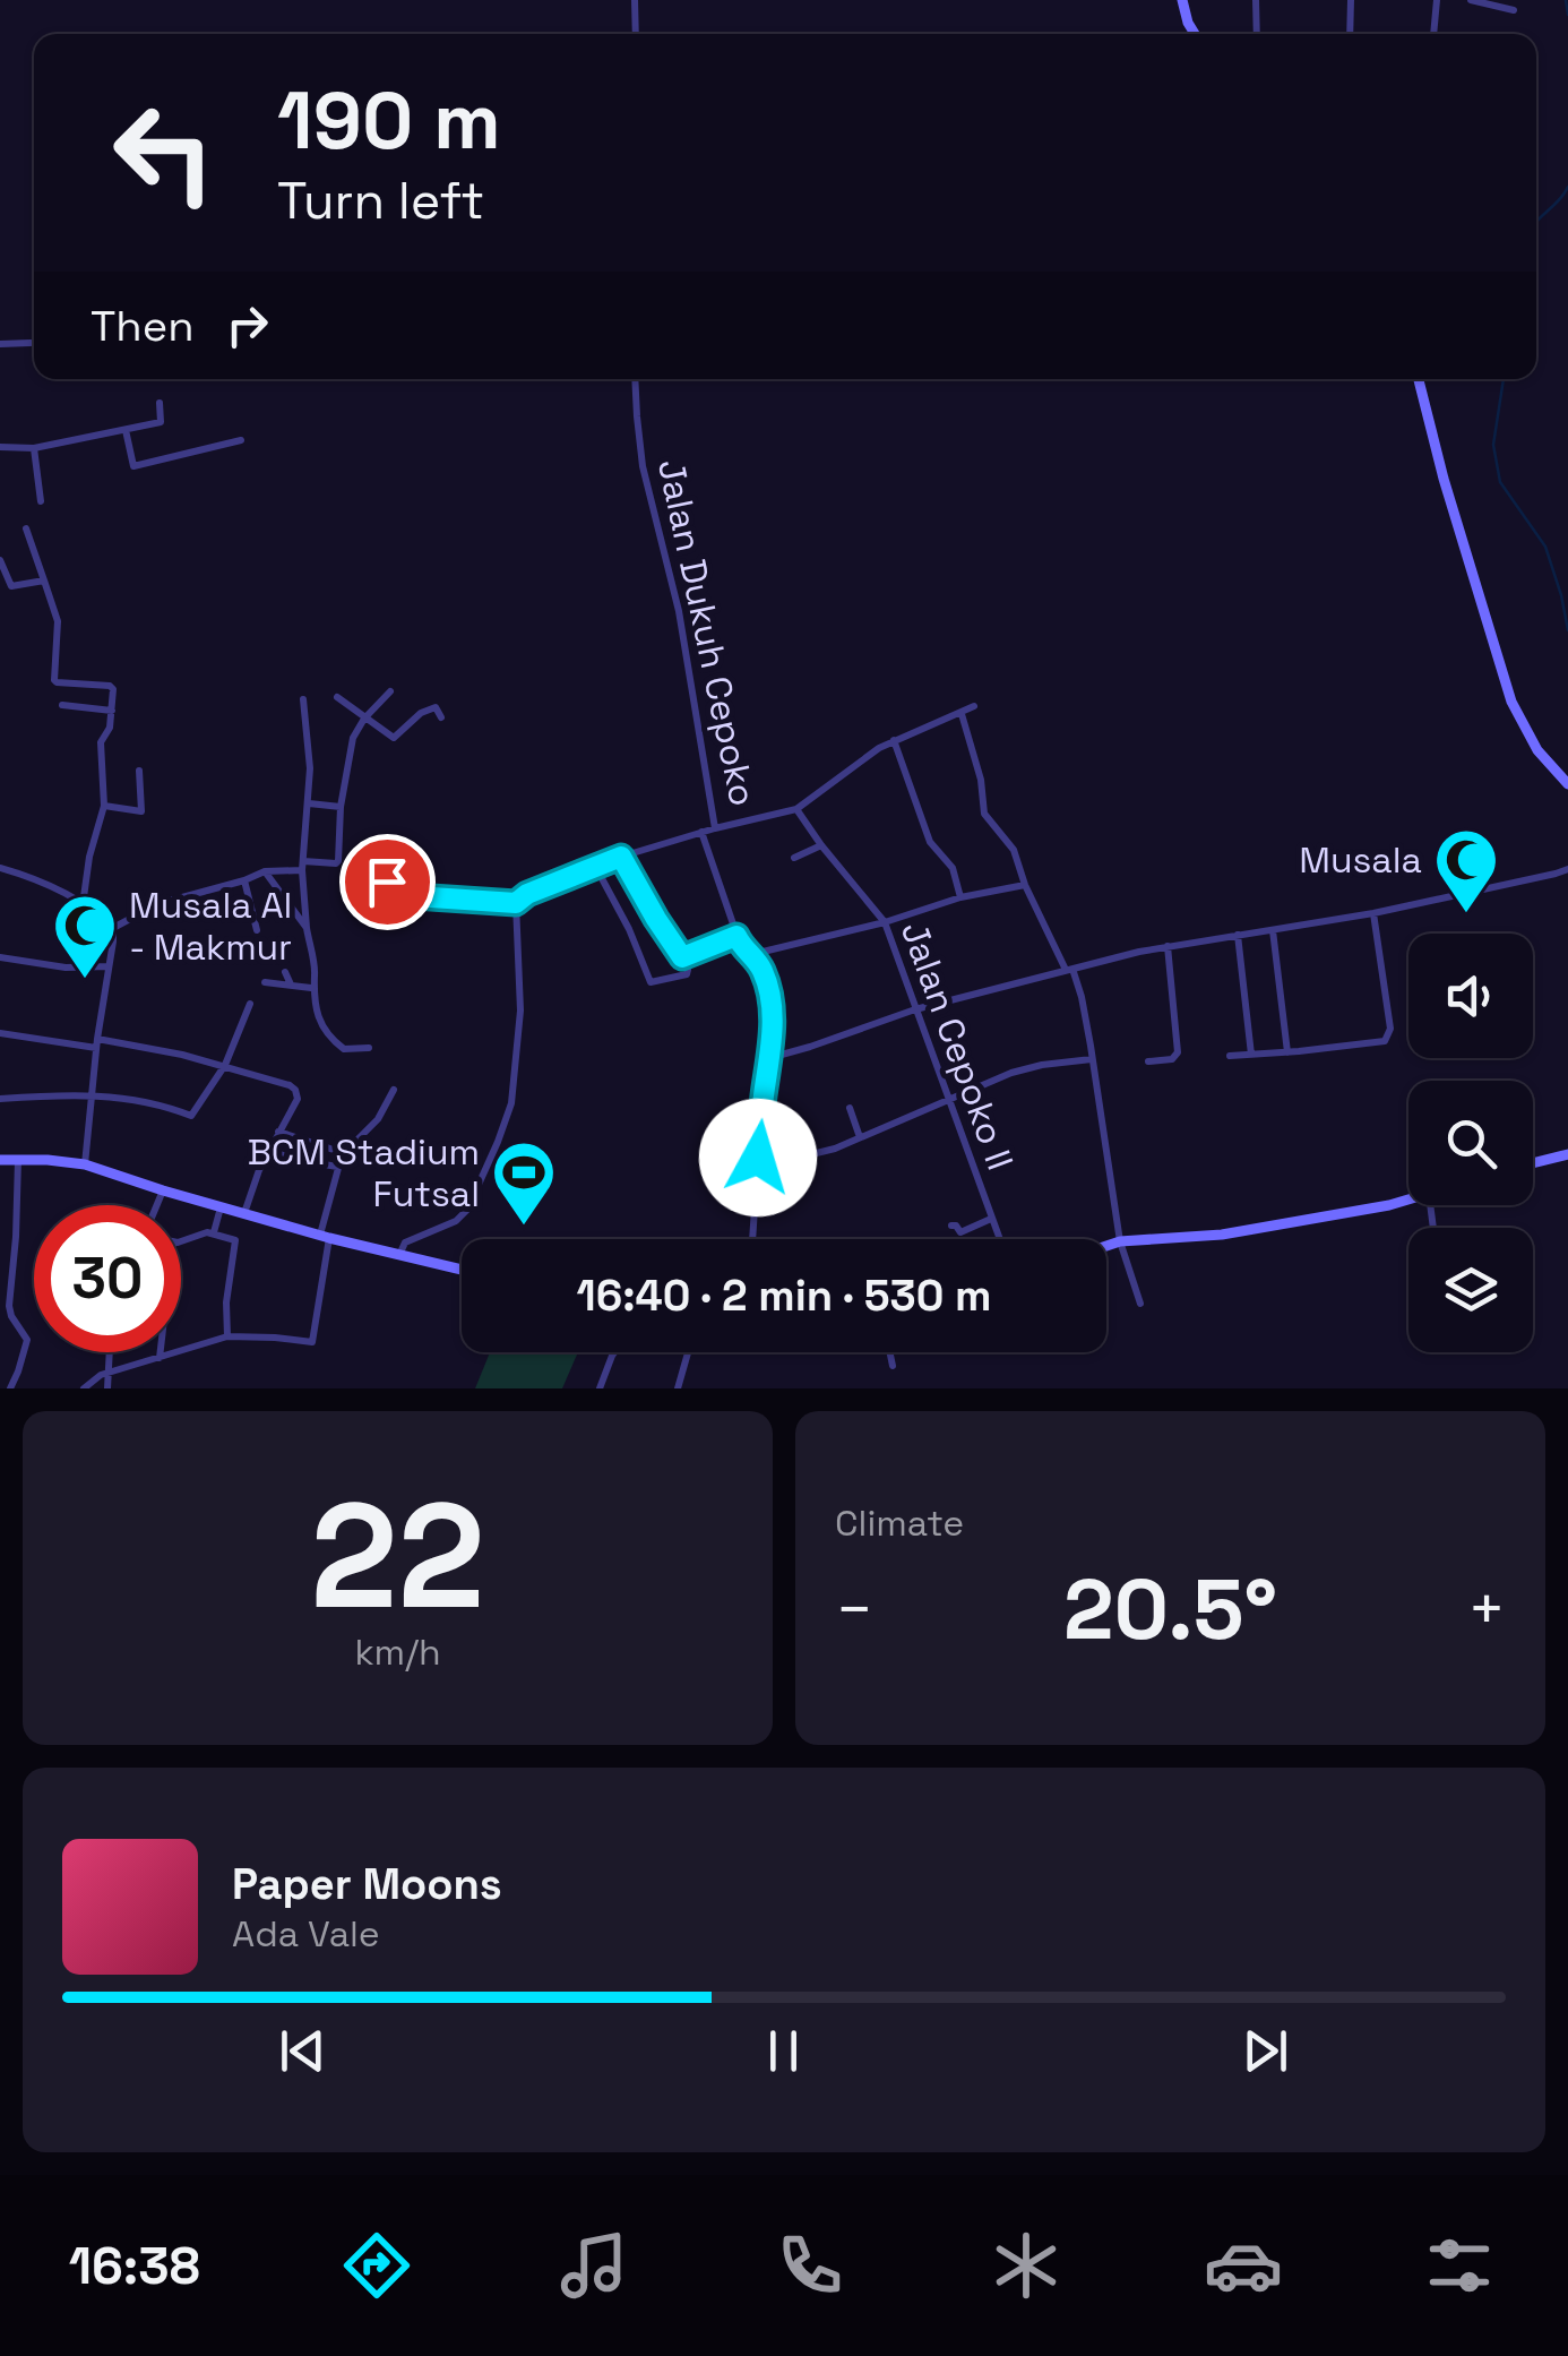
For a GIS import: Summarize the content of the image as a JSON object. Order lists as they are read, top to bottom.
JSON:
{
  "streets": {
    "street": ["Jalan Dukuh Cepoko", "Jalan Cepoko II"]
  },
  "crossings": [
    ["Jalan Dukuh Cepoko", "Jalan Cepoko II"]
  ],
  "places": {
    "mosque": ["Musala", "Musala Al - Makmur"],
    "sports": ["BCM Stadium Futsal"]
  },
  "page": {
    "turn": ["190 m", "Turn left"],
    "then": "Then",
    "limit": "30",
    "trip": "16:40 · 2 min · 530 m",
    "tile": [
      ["22", "km/h"],
      "Climate"
    ],
    "heat": ["−", "20.5°", "+"],
    "song": ["Paper Moons", "Ada Vale"],
    "tabs": "16:38"
  }
}
